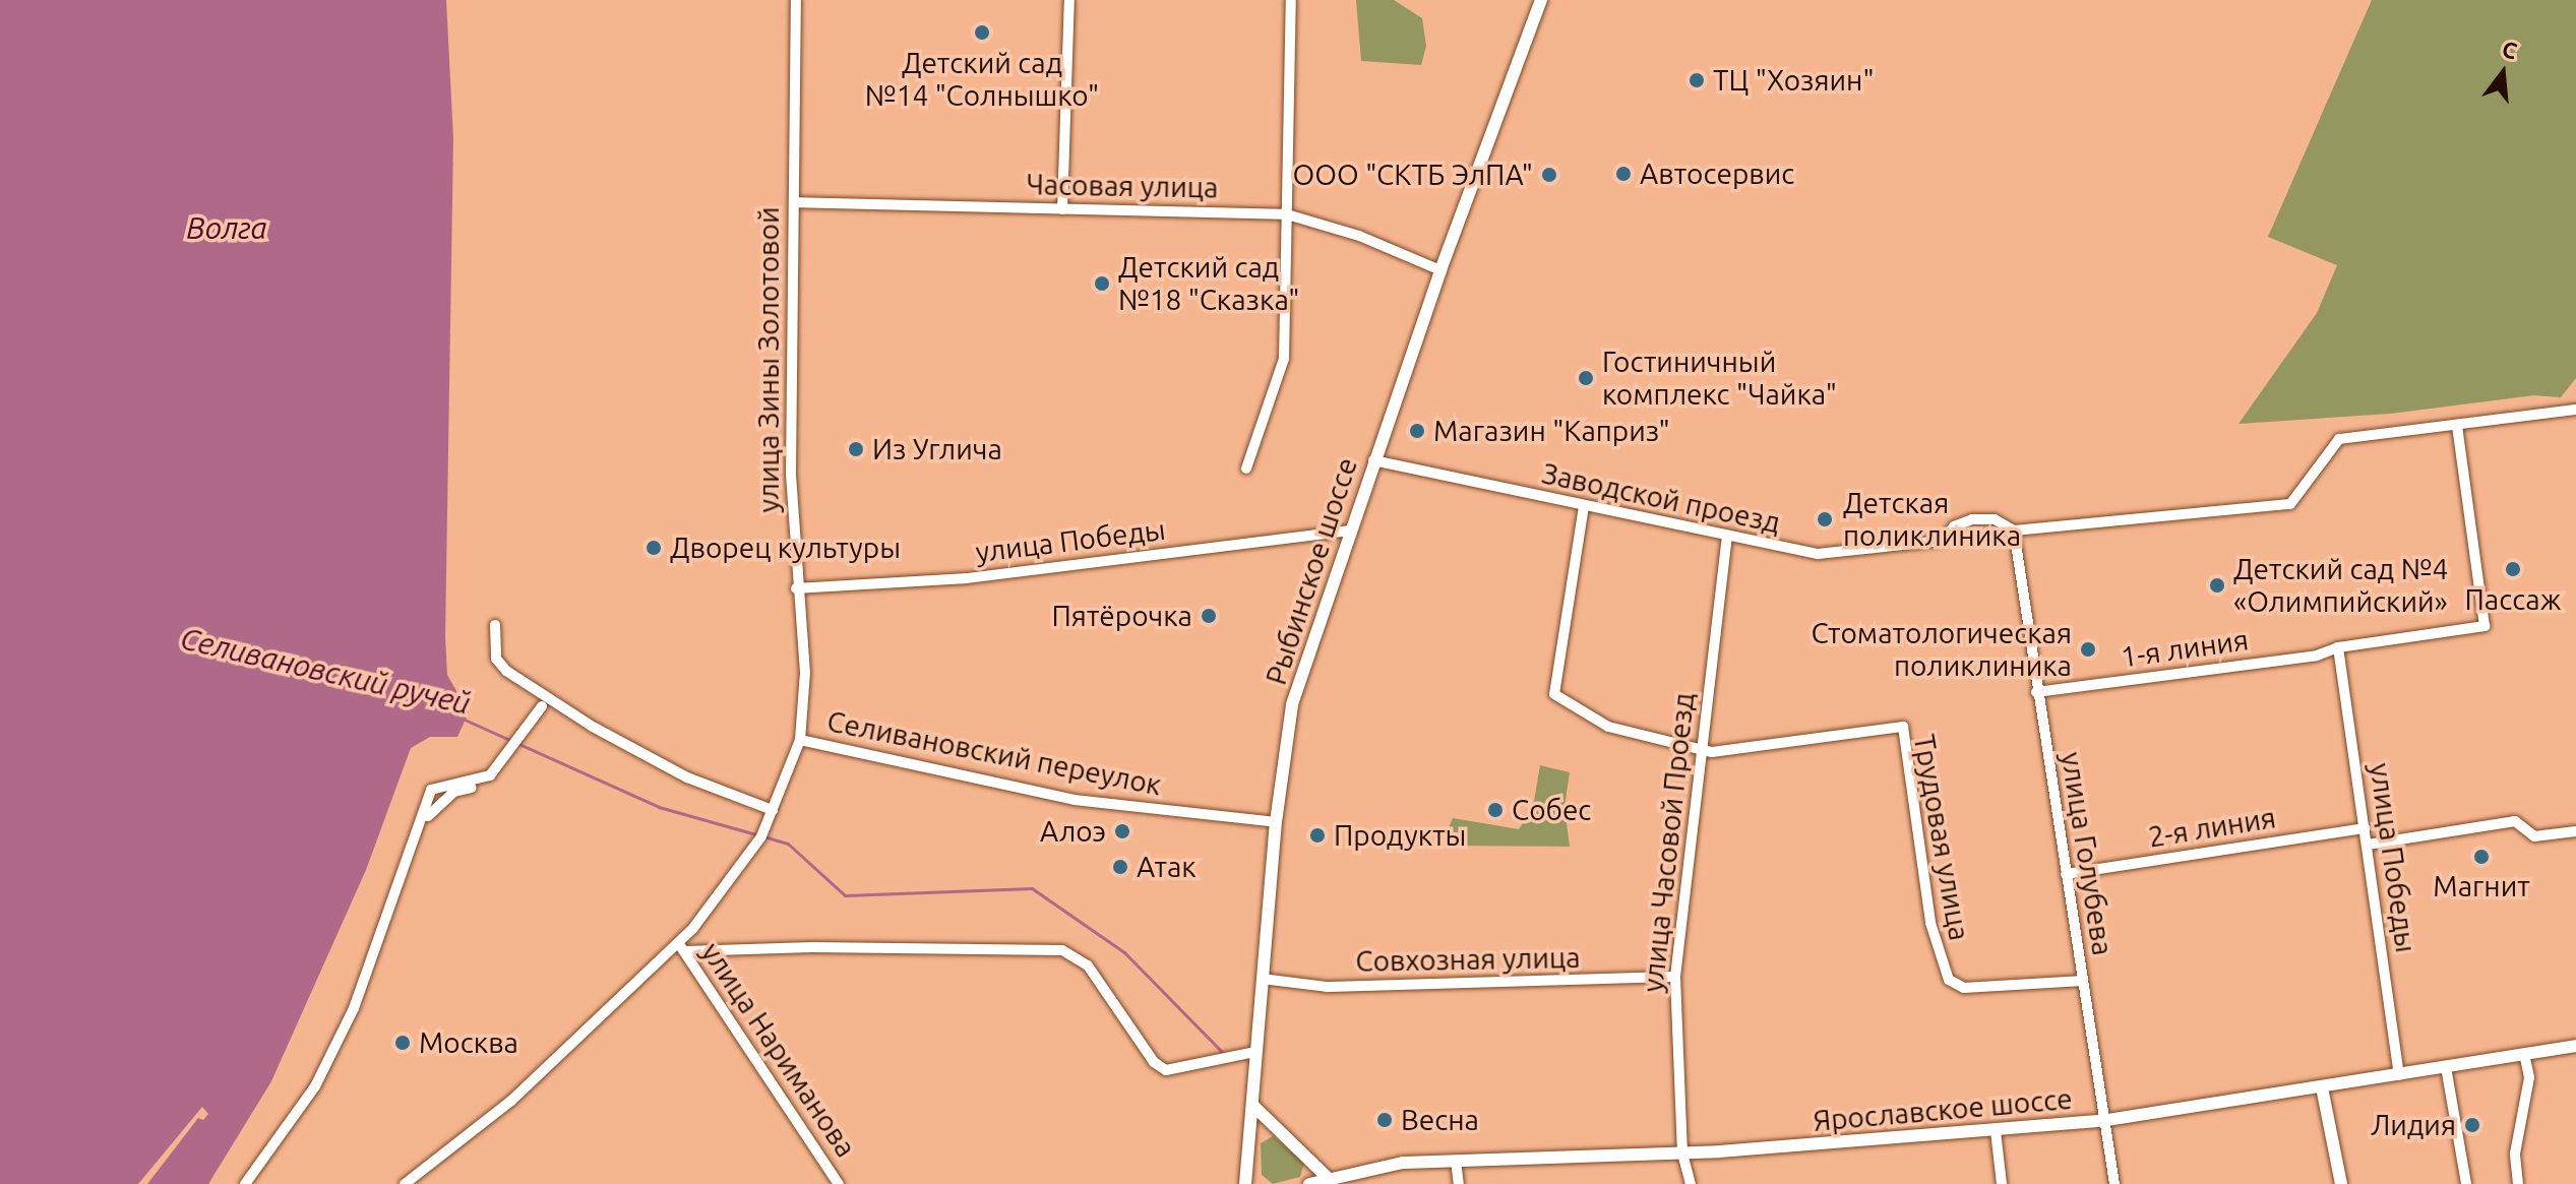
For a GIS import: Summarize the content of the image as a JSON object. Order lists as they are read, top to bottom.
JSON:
{
  "streets": {
    "main road": ["Рыбинское шоссе", "Ярославское шоссе"],
    "street": [
      "Часовая улица",
      "улица Зины Золотовой",
      "Заводской проезд",
      "улица Победы",
      "1-я линия",
      "Селивановский переулок",
      "2-я линия",
      "Трудовая улица",
      "улица Часовой Проезд",
      "улица Голубева",
      "Совхозная улица",
      "улица Нариманова"
    ]
  },
  "crossings": [
    ["Часовая улица", "улица Зины Золотовой"],
    ["Часовая улица", "Рыбинское шоссе"],
    ["улица Зины Золотовой", "улица Победы"],
    ["улица Зины Золотовой", "Селивановский переулок"],
    ["улица Зины Золотовой", "улица Нариманова"],
    ["Заводской проезд", "Рыбинское шоссе"],
    ["Заводской проезд", "1-я линия"],
    ["Заводской проезд", "Трудовая улица"],
    ["Заводской проезд", "улица Часовой Проезд"],
    ["Заводской проезд", "улица Голубева"],
    ["улица Победы", "Рыбинское шоссе"],
    ["улица Победы", "1-я линия"],
    ["улица Победы", "2-я линия"],
    ["улица Победы", "Ярославское шоссе"],
    ["Рыбинское шоссе", "Селивановский переулок"],
    ["Рыбинское шоссе", "Совхозная улица"],
    ["1-я линия", "улица Голубева"],
    ["2-я линия", "улица Голубева"],
    ["Трудовая улица", "улица Часовой Проезд"],
    ["Трудовая улица", "улица Голубева"],
    ["улица Часовой Проезд", "Совхозная улица"],
    ["улица Часовой Проезд", "Ярославское шоссе"],
    ["улица Голубева", "Ярославское шоссе"]
  ],
  "water": ["Волга", "Селивановский ручей"],
  "places": [
    "Детский сад №14 \"Солнышко\"",
    "ТЦ \"Хозяин\"",
    "Автосервис",
    "ООО \"СКТБ ЭлПА\"",
    "Детский сад №18 \"Сказка\"",
    "Гостиничный комплекс \"Чайка\"",
    "Магазин \"Каприз\"",
    "Из Углича",
    "Детская поликлиника",
    "Дворец культуры",
    "Пассаж",
    "Детский сад №4 «Олимпийский»",
    "Пятёрочка",
    "Стоматологическая поликлиника",
    "Собес",
    "Алоэ",
    "Продукты",
    "Магнит",
    "Атак",
    "Москва",
    "Весна",
    "Лидия"
  ],
  "north": "top"
}
